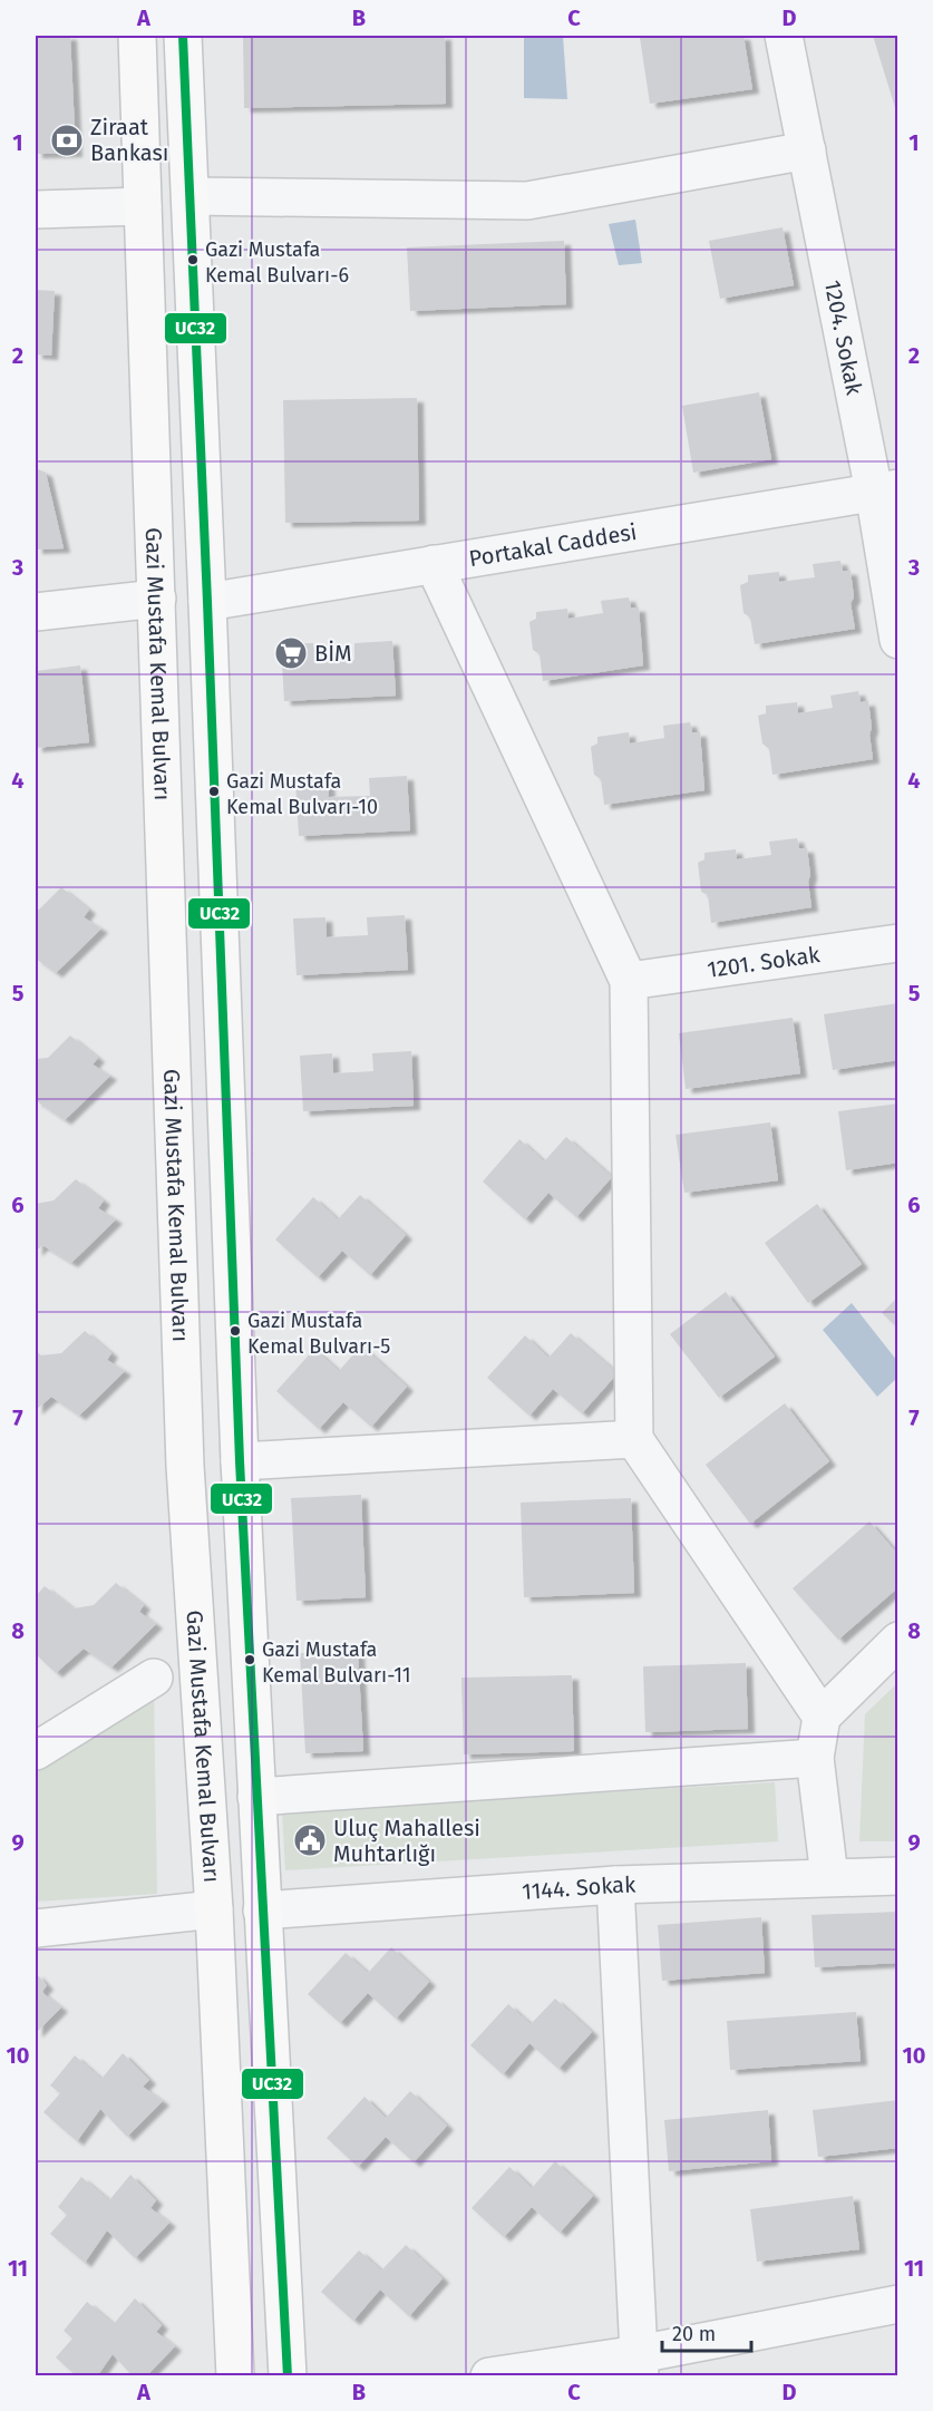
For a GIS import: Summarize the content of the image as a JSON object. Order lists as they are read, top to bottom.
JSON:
{
  "streets": {
    "main road": ["Gazi Mustafa Kemal Bulvarı"],
    "street": [
      "1204. Sokak",
      "Portakal Caddesi",
      "1201. Sokak",
      "1144. Sokak"
    ]
  },
  "crossings": [
    ["1204. Sokak", "Portakal Caddesi"]
  ],
  "places": {
    "bank": ["Ziraat Bankası"],
    "other": [
      "Gazi Mustafa Kemal Bulvarı-6",
      "Gazi Mustafa Kemal Bulvarı-10",
      "Gazi Mustafa Kemal Bulvarı-5",
      "Gazi Mustafa Kemal Bulvarı-11"
    ],
    "supermarket": ["BİM"],
    "public building": ["Uluç Mahallesi Muhtarlığı"]
  },
  "lines": ["transit line UC32"],
  "scale_bar": "20 m",
  "grid": {
    "columns": [
      "A",
      "B",
      "C",
      "D"
    ],
    "rows": [
      "1",
      "2",
      "3",
      "4",
      "5",
      "6",
      "7",
      "8",
      "9",
      "10",
      "11"
    ]
  }
}
